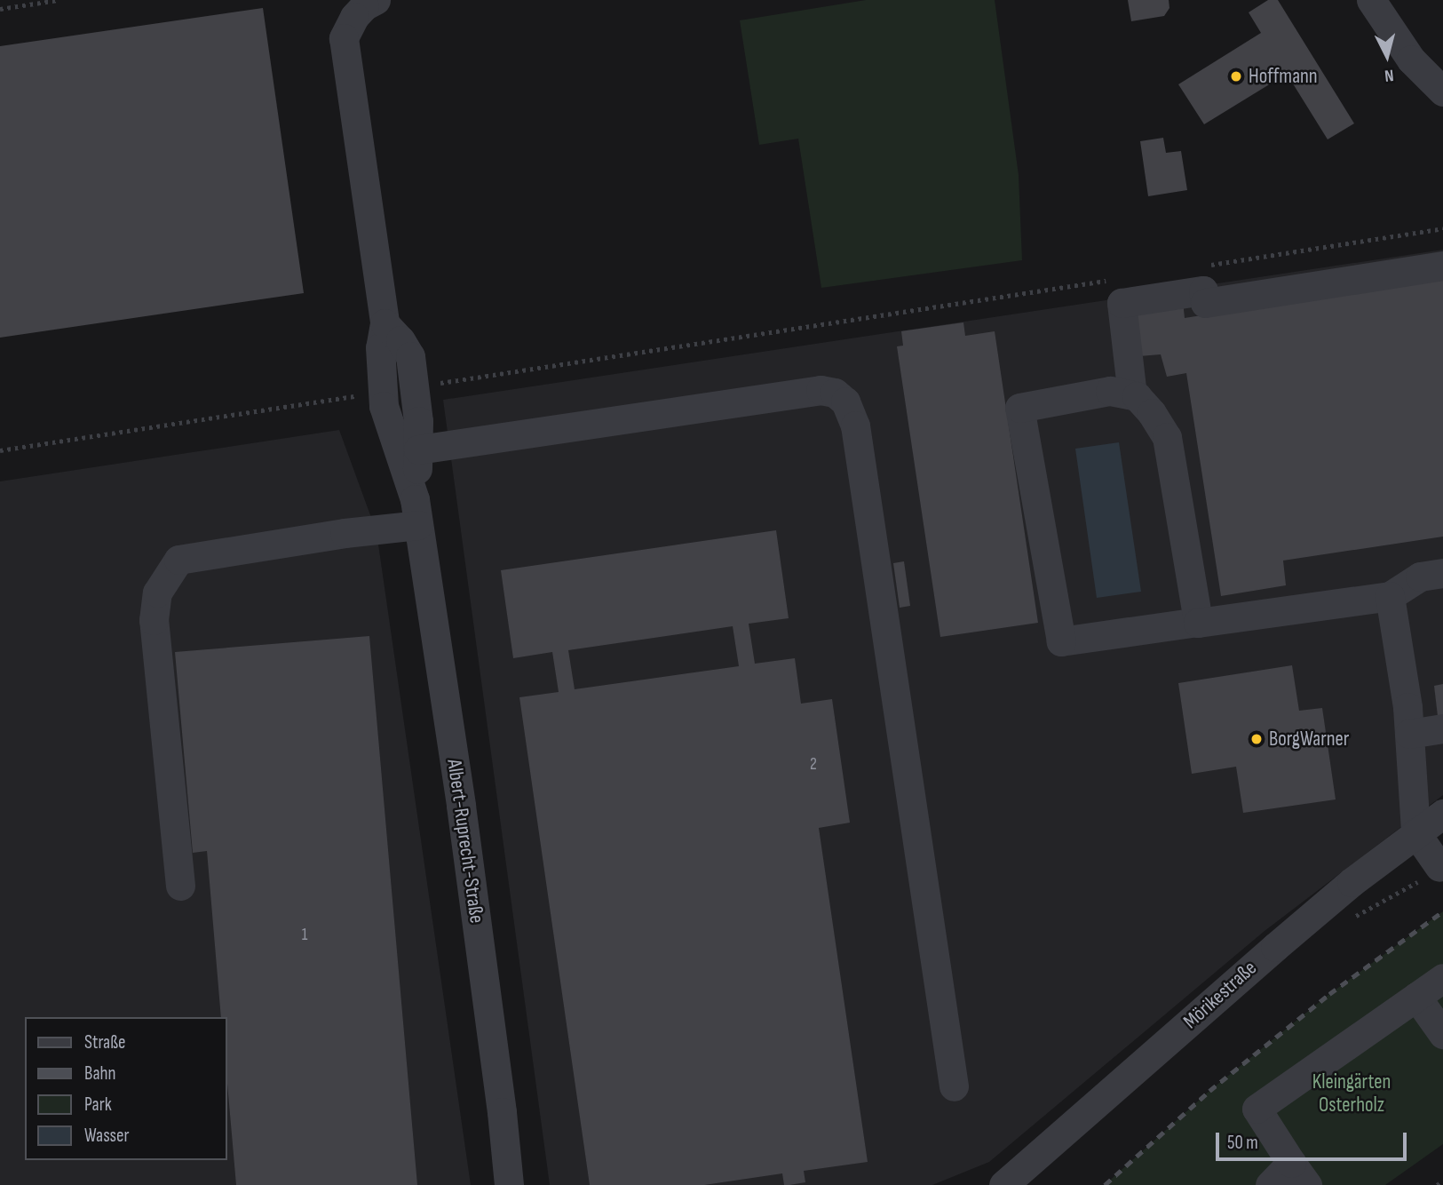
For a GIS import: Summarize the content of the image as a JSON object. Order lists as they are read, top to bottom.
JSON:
{
  "streets": {
    "street": ["Albert-Ruprecht-Straße", "Mörikestraße"]
  },
  "parks": ["Kleingärten Osterholz"],
  "places": ["Hoffmann", "BorgWarner"],
  "house_numbers": ["2", "1"],
  "legend": [
    "Straße",
    "Bahn",
    "Park",
    "Wasser"
  ],
  "scale_bar": "50 m",
  "north": "bottom"
}
